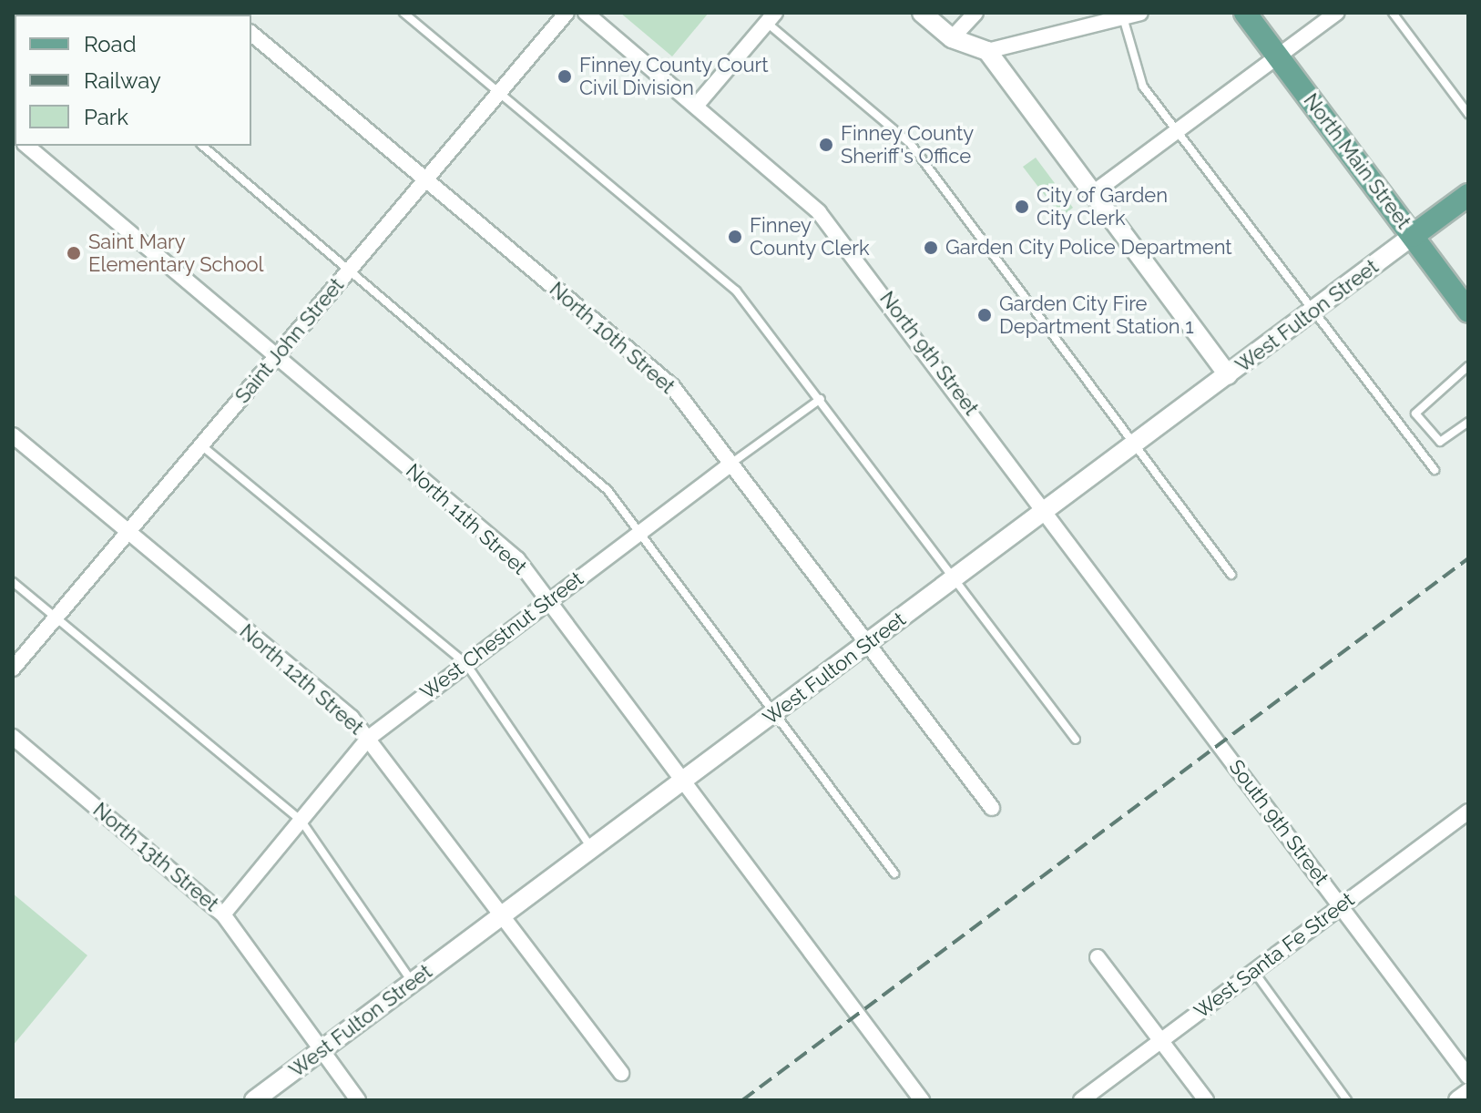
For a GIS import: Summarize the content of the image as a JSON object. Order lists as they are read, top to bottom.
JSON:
{
  "streets": {
    "main road": ["North Main Street"],
    "street": [
      "West Fulton Street",
      "North 10th Street",
      "Saint John Street",
      "North 9th Street",
      "North 11th Street",
      "West Chestnut Street",
      "North 12th Street",
      "South 9th Street",
      "North 13th Street",
      "West Santa Fe Street"
    ]
  },
  "crossings": [
    ["North Main Street", "West Fulton Street"],
    ["West Fulton Street", "North 10th Street"],
    ["West Fulton Street", "North 9th Street"],
    ["West Fulton Street", "North 11th Street"],
    ["West Fulton Street", "North 12th Street"],
    ["West Fulton Street", "North 13th Street"],
    ["North 10th Street", "Saint John Street"],
    ["North 10th Street", "West Chestnut Street"],
    ["Saint John Street", "North 11th Street"],
    ["Saint John Street", "North 12th Street"],
    ["North 9th Street", "South 9th Street"],
    ["North 11th Street", "West Chestnut Street"],
    ["West Chestnut Street", "North 12th Street"],
    ["West Chestnut Street", "North 13th Street"],
    ["South 9th Street", "West Santa Fe Street"]
  ],
  "places": [
    "Finney County Court Civil Division",
    "Finney County Sheriff's Office",
    "City of Garden City Clerk",
    "Finney County Clerk",
    "Garden City Police Department",
    "Saint Mary Elementary School",
    "Garden City Fire Department Station 1"
  ],
  "legend": ["Road", "Railway", "Park"]
}
